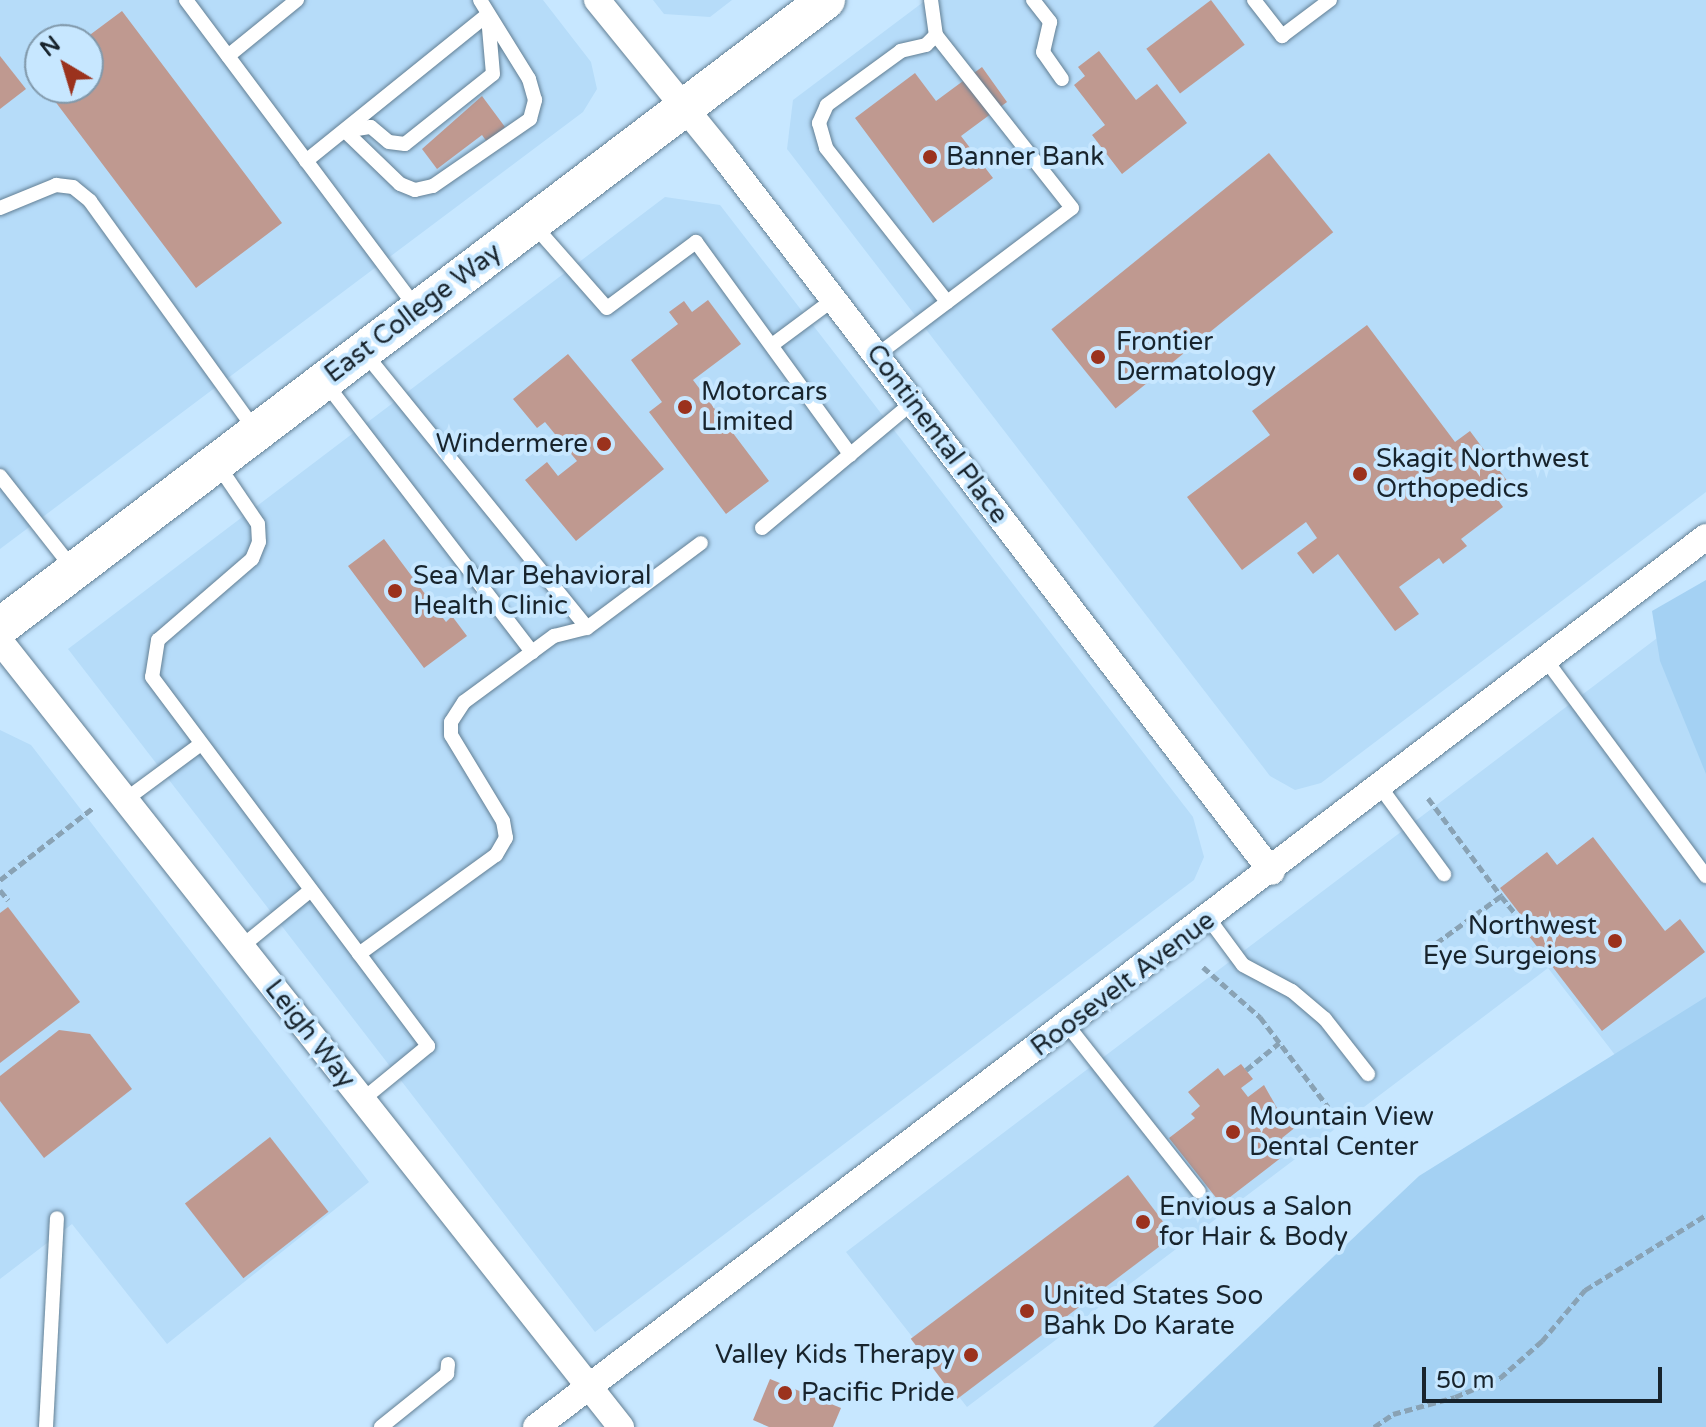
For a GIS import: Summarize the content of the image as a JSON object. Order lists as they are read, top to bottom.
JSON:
{
  "streets": {
    "main road": ["East College Way"],
    "street": ["Continental Place", "Roosevelt Avenue", "Leigh Way"]
  },
  "crossings": [
    ["East College Way", "Continental Place"],
    ["Continental Place", "Roosevelt Avenue"],
    ["Roosevelt Avenue", "Leigh Way"]
  ],
  "places": [
    "Banner Bank",
    "Frontier Dermatology",
    "Motorcars Limited",
    "Windermere",
    "Skagit Northwest Orthopedics",
    "Sea Mar Behavioral Health Clinic",
    "Northwest Eye Surgeions",
    "Mountain View Dental Center",
    "Envious a Salon for Hair & Body",
    "United States Soo Bahk Do Karate",
    "Valley Kids Therapy",
    "Pacific Pride"
  ],
  "scale_bar": "50 m",
  "north": "top left"
}
